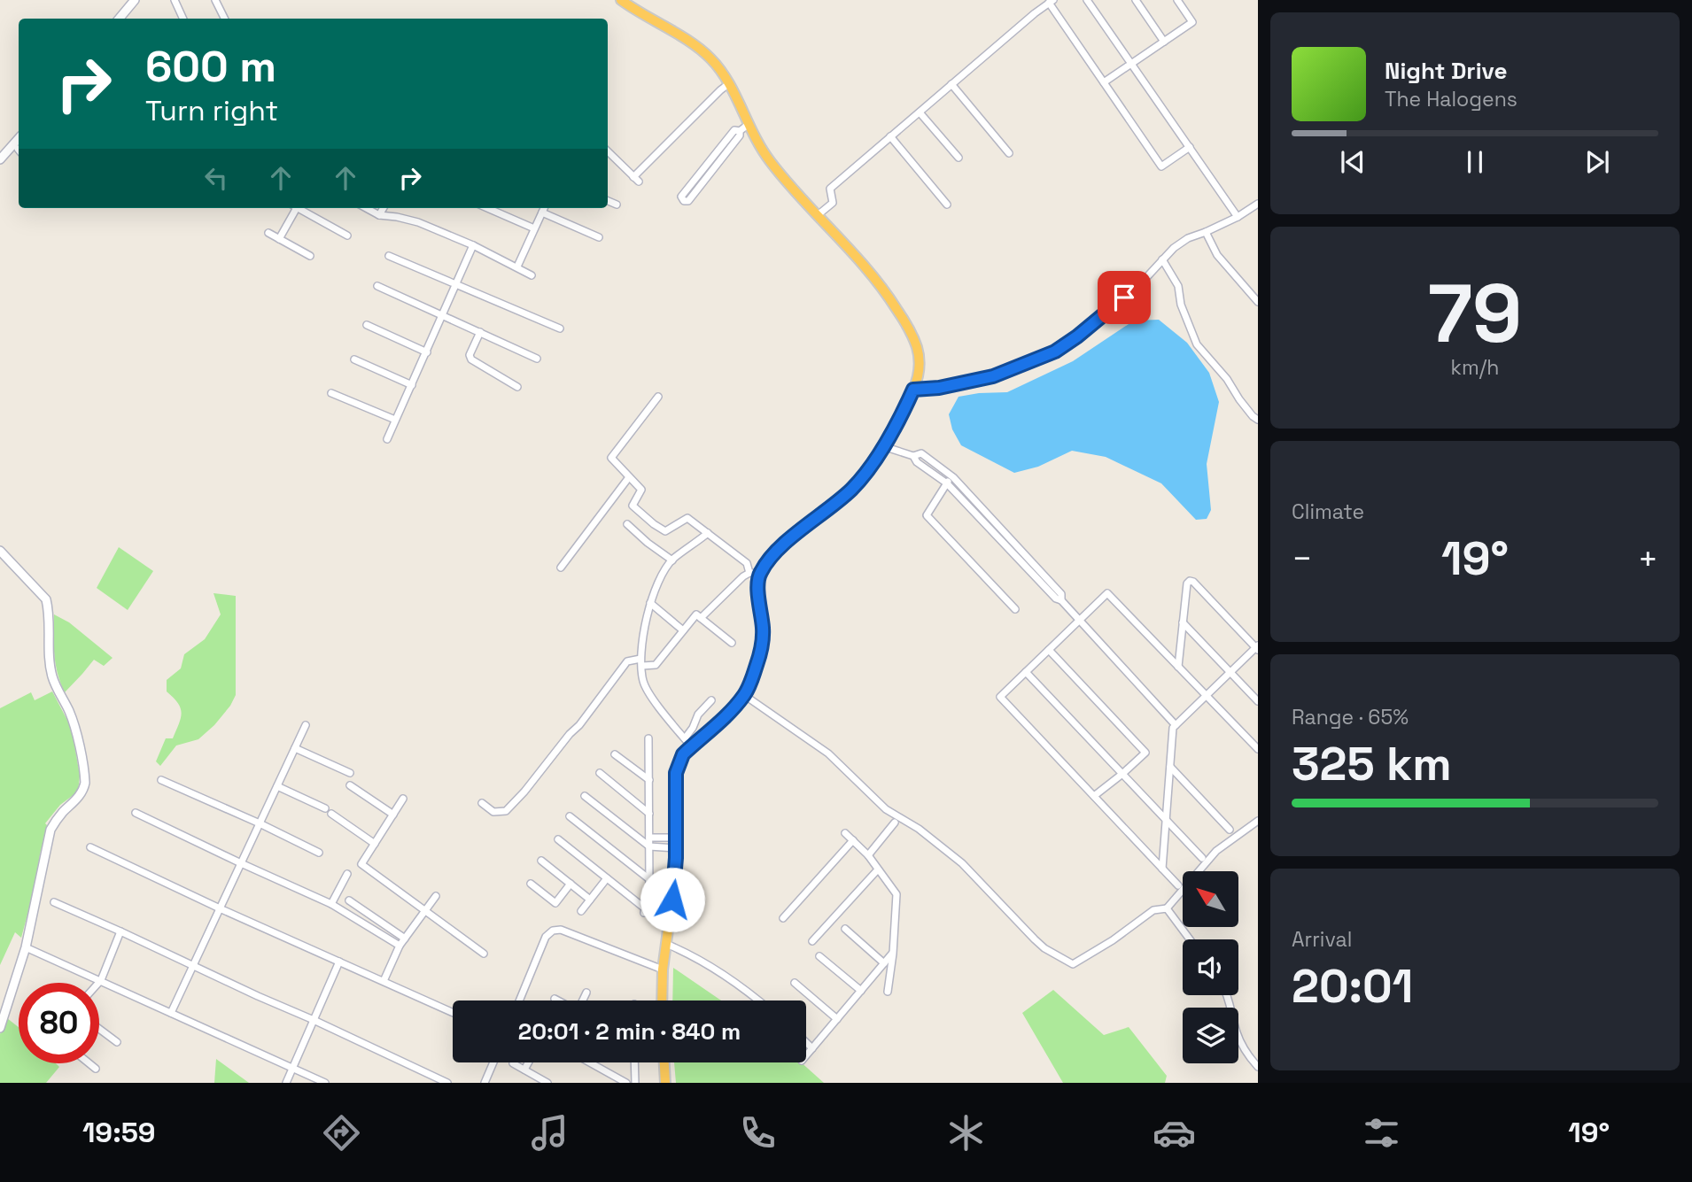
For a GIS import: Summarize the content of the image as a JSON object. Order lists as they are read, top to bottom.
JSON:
{
  "north": "top left",
  "page": {
    "turn": ["600 m", "Turn right"],
    "song": ["Night Drive", "The Halogens"],
    "tile": [
      ["79", "km/h"],
      "Climate",
      ["Range · 65%", "325 km"],
      ["Arrival", "20:01"]
    ],
    "heat": ["−", "19°", "+"],
    "limit": "80",
    "trip": "20:01 · 2 min · 840 m",
    "tabs": ["19:59", "19°"]
  }
}
